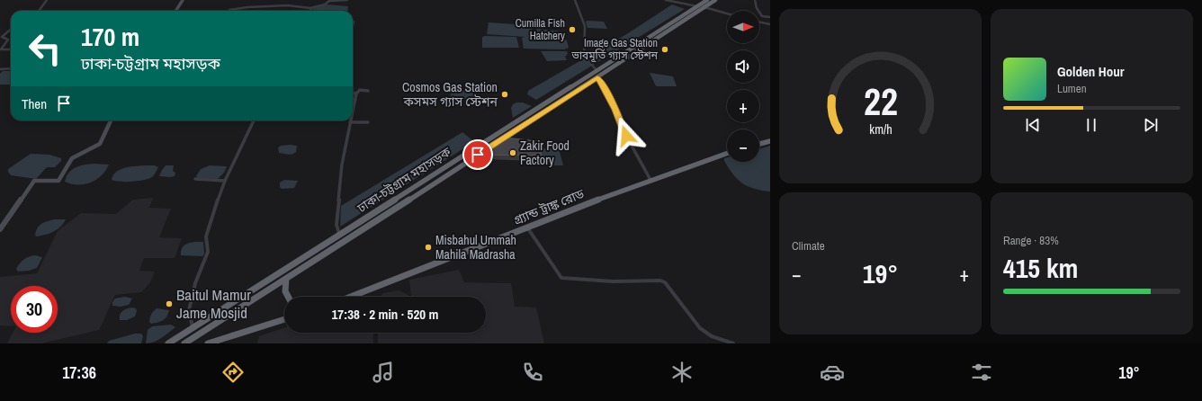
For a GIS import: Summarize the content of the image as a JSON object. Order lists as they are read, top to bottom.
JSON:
{
  "streets": {
    "highway": ["ঢাকা-চট্টগ্রাম মহাসড়ক", "গ্র্যান্ড ট্রাঙ্ক রোড"]
  },
  "places": [
    "Cumilla Fish Hatchery",
    "Image Gas Station ভাবমূর্তি গ্যাস স্টেশন",
    "Cosmos Gas Station কসমস গ্যাস স্টেশন",
    "Zakir Food Factory",
    "Misbahul Ummah Mahila Madrasha",
    "Baitul Mamur Jame Mosjid"
  ],
  "north": "right",
  "page": {
    "map_buttons": ["+", "−"],
    "turn": ["170 m", "ঢাকা-চট্টগ্রাম মহাসড়ক"],
    "song": ["Golden Hour", "Lumen"],
    "then": "Then",
    "tile": [
      "Climate",
      ["Range · 83%", "415 km"]
    ],
    "heat": ["−", "19°", "+"],
    "limit": "30",
    "trip": "17:38 · 2 min · 520 m",
    "tabs": ["17:36", "19°"],
    "gauge": ["22", "km/h"]
  }
}
